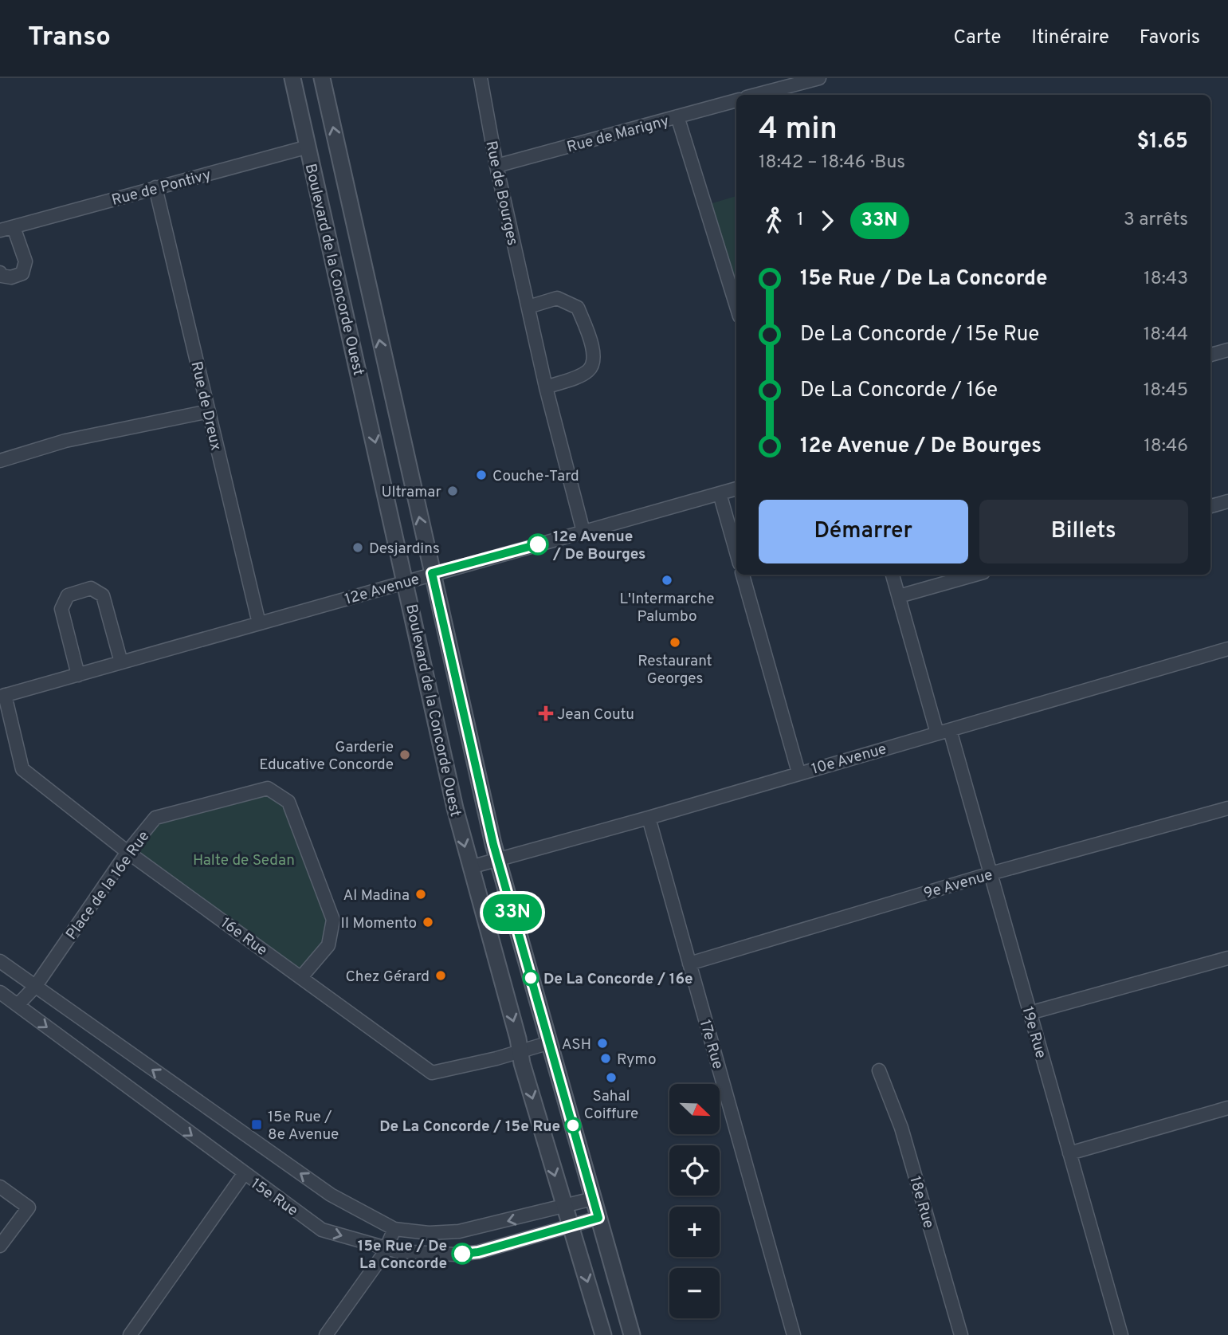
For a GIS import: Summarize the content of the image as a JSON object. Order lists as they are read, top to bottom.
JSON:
{
  "streets": {
    "street": [
      "Rue de Marigny",
      "Rue de Pontivy",
      "Rue de Bourges",
      "Boulevard de la Concorde Ouest",
      "Rue de Dreux",
      "12e Avenue",
      "10e Avenue",
      "9e Avenue",
      "Place de la 16e Rue",
      "16e Rue",
      "19e Rue",
      "17e Rue",
      "15e Rue",
      "18e Rue"
    ]
  },
  "crossings": [
    ["Rue de Marigny", "Rue de Bourges"],
    ["Rue de Pontivy", "Boulevard de la Concorde Ouest"],
    ["Rue de Pontivy", "Rue de Dreux"],
    ["Rue de Bourges", "12e Avenue"],
    ["Boulevard de la Concorde Ouest", "12e Avenue"],
    ["Boulevard de la Concorde Ouest", "10e Avenue"],
    ["Boulevard de la Concorde Ouest", "16e Rue"],
    ["Boulevard de la Concorde Ouest", "15e Rue"],
    ["Rue de Dreux", "12e Avenue"],
    ["12e Avenue", "16e Rue"],
    ["10e Avenue", "19e Rue"],
    ["10e Avenue", "17e Rue"],
    ["9e Avenue", "19e Rue"],
    ["9e Avenue", "17e Rue"],
    ["Place de la 16e Rue", "16e Rue"],
    ["Place de la 16e Rue", "15e Rue"]
  ],
  "parks": ["Halte de Sedan"],
  "places": {
    "other": [
      "Couche-Tard",
      "Ultramar",
      "12e Avenue / De Bourges",
      "Desjardins",
      "L'Intermarche Palumbo",
      "Restaurant Georges",
      "Garderie Educative Concorde",
      "Al Madina",
      "Il Momento",
      "Chez Gérard",
      "De La Concorde / 16e",
      "ASH",
      "Rymo",
      "Sahal Coiffure",
      "De La Concorde / 15e Rue",
      "15e Rue / De La Concorde"
    ],
    "health": ["Jean Coutu"],
    "transit": ["15e Rue / 8e Avenue"]
  },
  "lines": ["bus line 33N"],
  "north": "bottom right",
  "page": {
    "header": "Transo",
    "nav": ["Carte", "Itinéraire", "Favoris"],
    "on_map": "33N",
    "heading": ["4 min", "18:42 – 18:46 · Bus", "$1.65"],
    "legs": ["1", "33N", "3 arrêts"],
    "list": [
      {
        "name": "15e Rue / De La Concorde",
        "value": "18:43"
      },
      {
        "name": "De La Concorde / 15e Rue",
        "value": "18:44"
      },
      {
        "name": "De La Concorde / 16e",
        "value": "18:45"
      },
      {
        "name": "12e Avenue / De Bourges",
        "value": "18:46"
      }
    ],
    "buttons": ["Démarrer", "Billets"],
    "map_buttons": ["+", "−"]
  }
}
